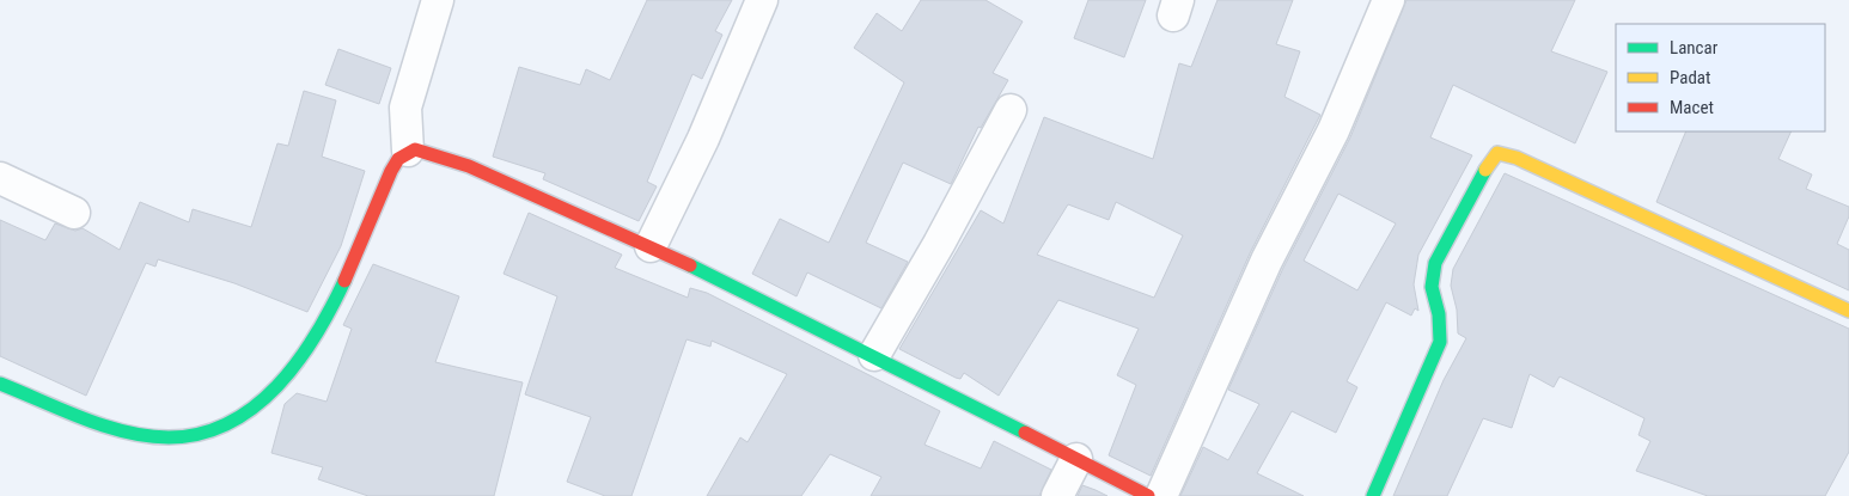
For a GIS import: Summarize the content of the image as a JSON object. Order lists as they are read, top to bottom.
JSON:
{
  "legend": ["Lancar", "Padat", "Macet"]
}
